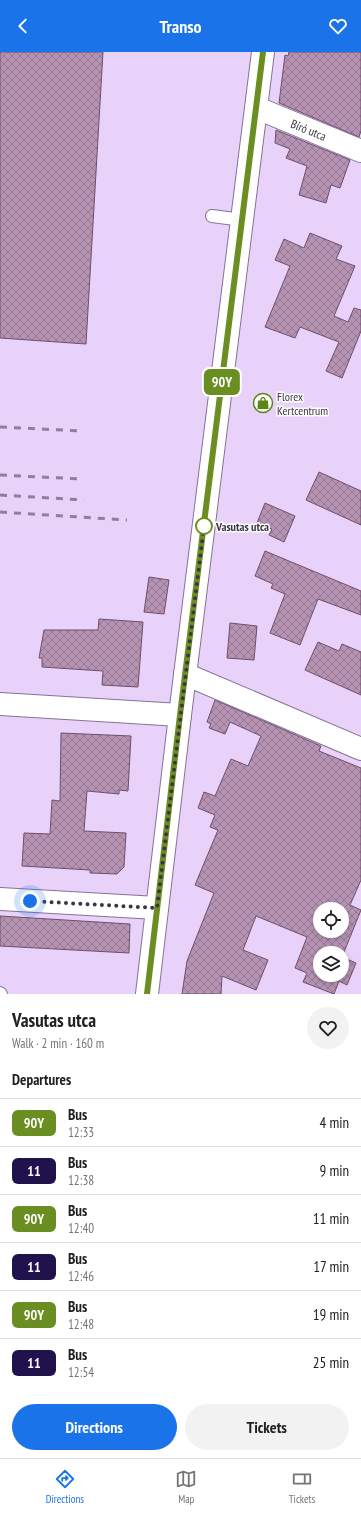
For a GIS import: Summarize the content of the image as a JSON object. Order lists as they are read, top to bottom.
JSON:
{
  "streets": {
    "street": ["Bíró utca"]
  },
  "places": {
    "shop": ["Florex Kertcentrum"],
    "other": ["Vasutas utca"]
  },
  "lines": ["bus line 90Y"],
  "page": {
    "header": "Transo",
    "on_map": "90Y",
    "heading": [
      ["Vasutas utca", "Walk · 2 min · 160 m"],
      "Departures"
    ],
    "list": [
      {
        "mark": "90Y",
        "name": "Bus",
        "note": "12:33",
        "value": "4 min"
      },
      {
        "mark": "11",
        "name": "Bus",
        "note": "12:38",
        "value": "9 min"
      },
      {
        "mark": "90Y",
        "name": "Bus",
        "note": "12:40",
        "value": "11 min"
      },
      {
        "mark": "11",
        "name": "Bus",
        "note": "12:46",
        "value": "17 min"
      },
      {
        "mark": "90Y",
        "name": "Bus",
        "note": "12:48",
        "value": "19 min"
      },
      {
        "mark": "11",
        "name": "Bus",
        "note": "12:54",
        "value": "25 min"
      }
    ],
    "buttons": ["Directions", "Tickets"],
    "tabs": ["Directions", "Map", "Tickets"]
  }
}
